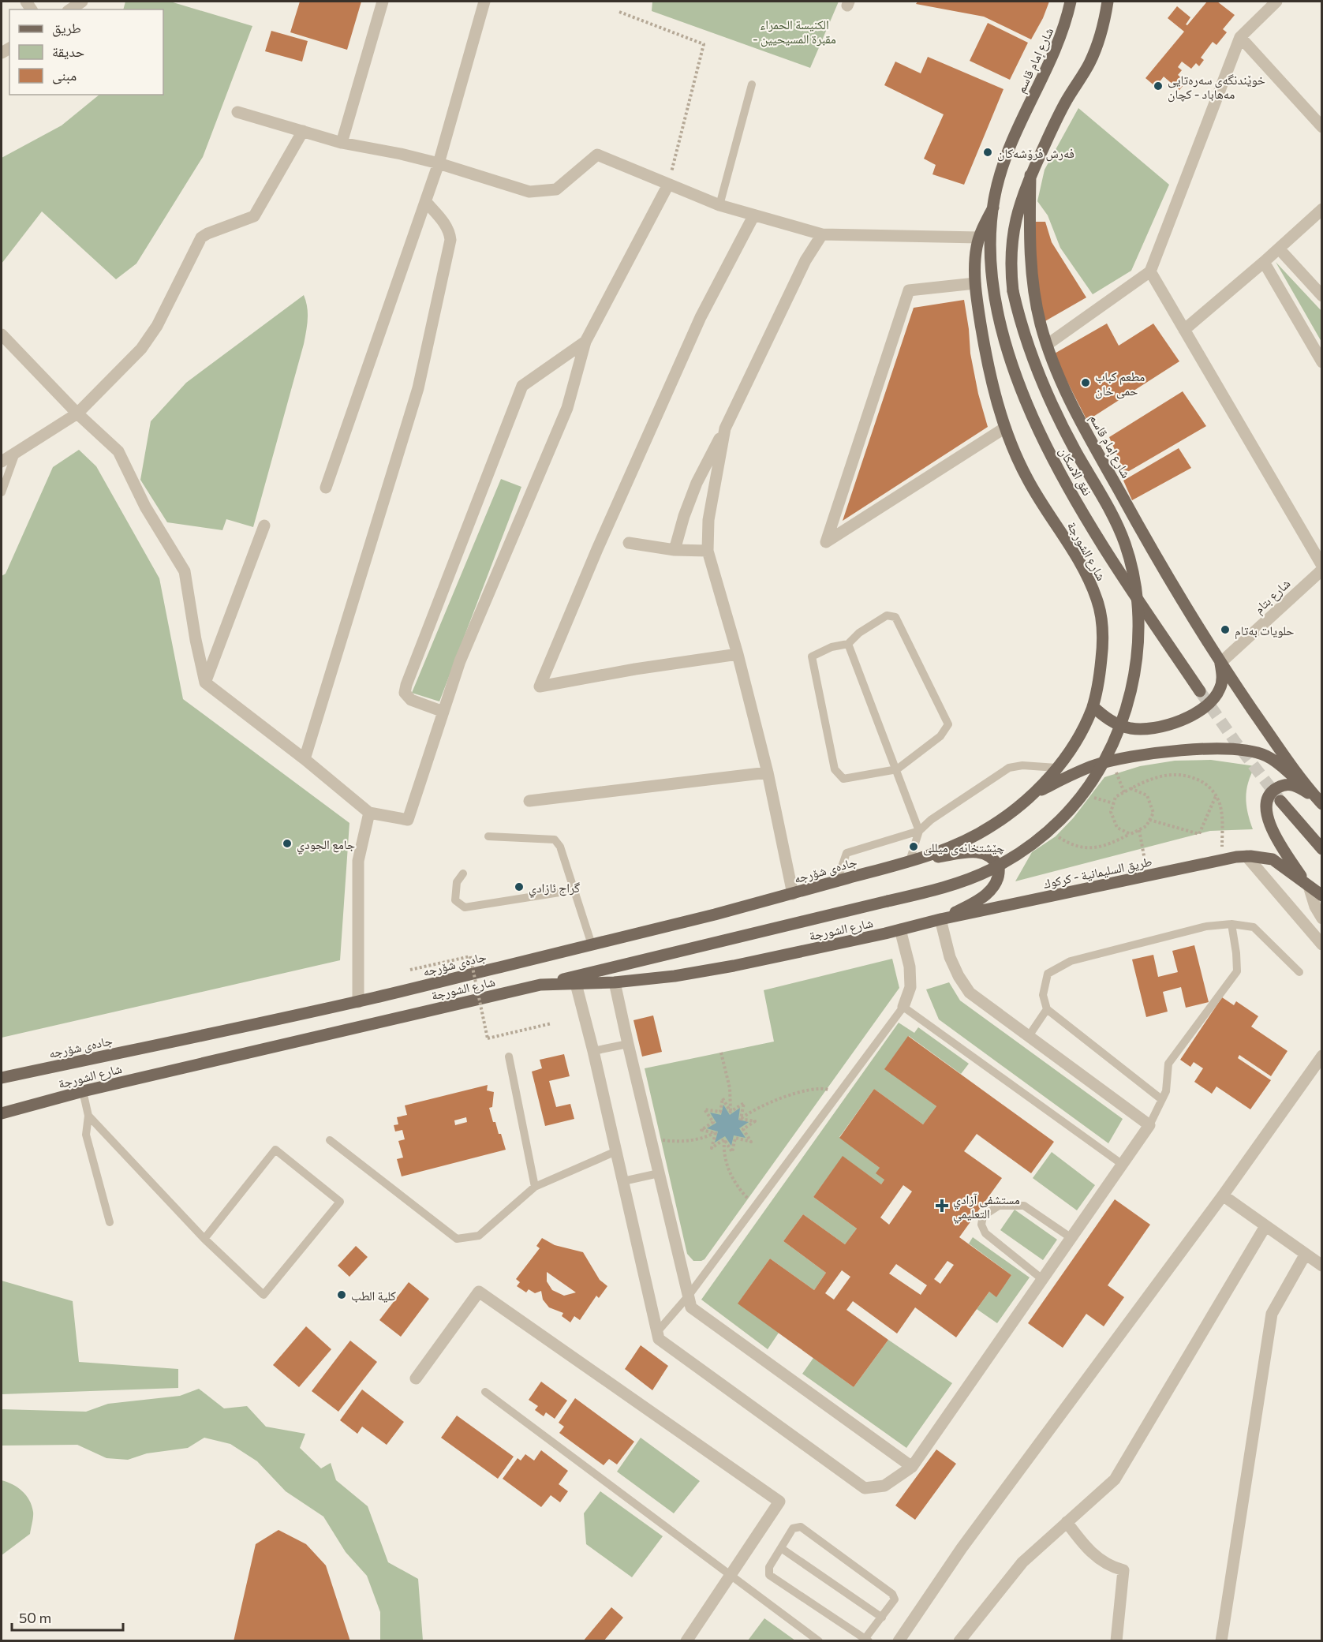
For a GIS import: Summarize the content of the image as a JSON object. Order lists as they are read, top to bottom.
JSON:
{
  "streets": {
    "main road": [
      "شارع إمام قاسم",
      "نفق الاسكان",
      "شارع الشورجة",
      "جادەی شۆرجە",
      "طريق السليمانية - كركوك"
    ],
    "street": ["شارع بتام"]
  },
  "crossings": [
    ["شارع إمام قاسم", "شارع الشورجة"],
    ["شارع إمام قاسم", "شارع بتام"],
    ["نفق الاسكان", "شارع الشورجة"],
    ["شارع الشورجة", "جادەی شۆرجە"],
    ["شارع الشورجة", "طريق السليمانية - كركوك"]
  ],
  "parks": ["الكنيسة الحمراء - مقبرة المسيحيين"],
  "places": {
    "other": [
      "خوێندنگەی سەرەتایی مەهاباد - کچان",
      "فەرش فرۆشەکان",
      "مطعم كباب حمى خان",
      "حلویات بەتام",
      "جامع الجودي",
      "چێشتخانەی میللی",
      "گراج ئازادي",
      "كلية الطب"
    ],
    "health": ["مستشفى آزادي التعليمي"]
  },
  "legend": ["طريق", "حديقة", "مبنى"],
  "scale_bar": "50 m"
}
